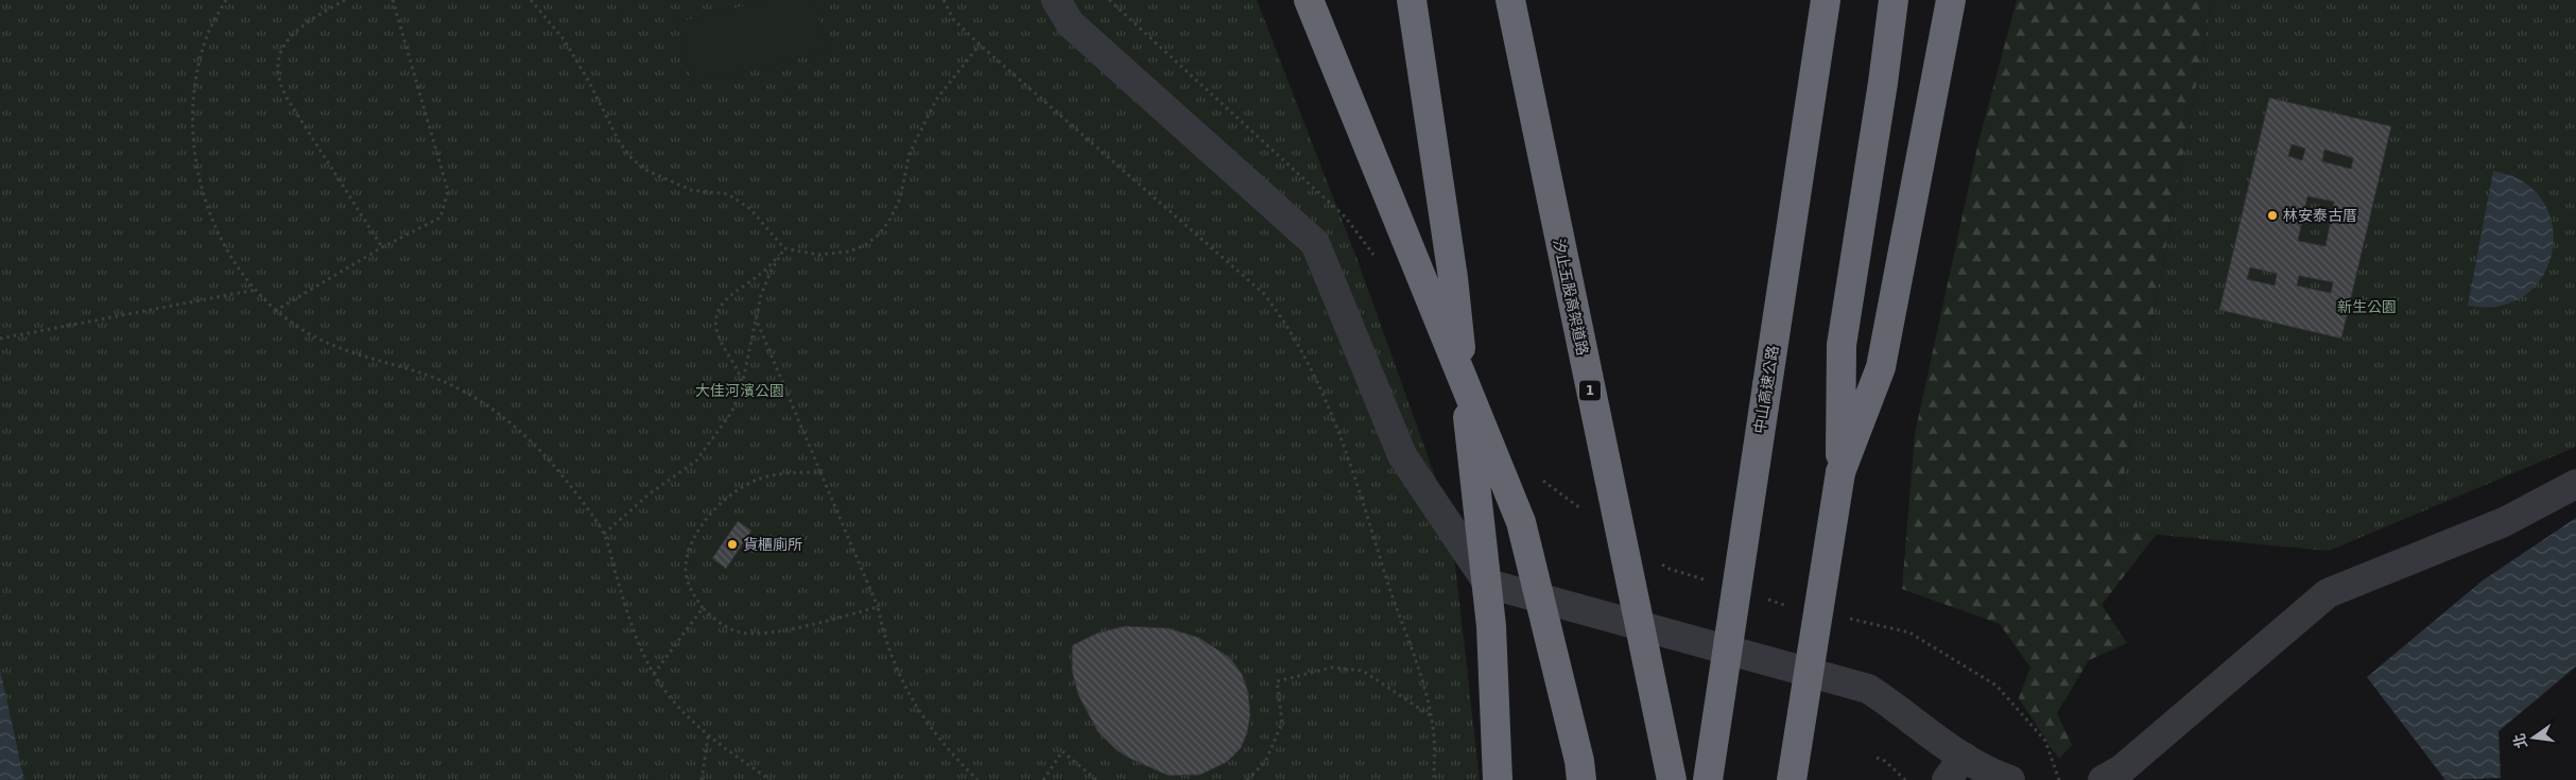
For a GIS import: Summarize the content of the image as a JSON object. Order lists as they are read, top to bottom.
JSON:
{
  "streets": {
    "highway": ["汐止五股高架道路", "中山高速公路", "1"]
  },
  "parks": ["新生公園", "大佳河濱公園"],
  "places": ["林安泰古厝", "貨櫃廁所"],
  "north": "left"
}
